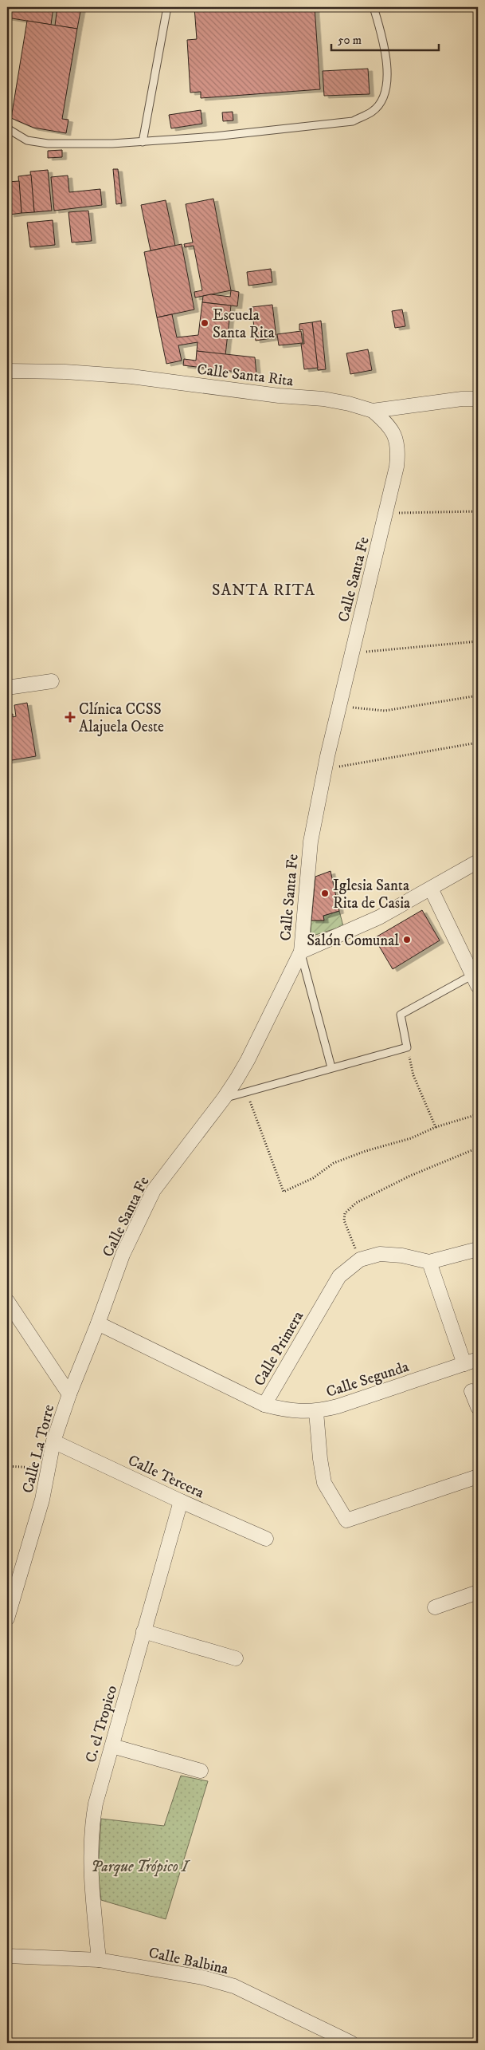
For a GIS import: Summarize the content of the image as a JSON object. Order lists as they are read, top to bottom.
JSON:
{
  "streets": {
    "street": [
      "Calle Santa Rita",
      "Calle Santa Fe",
      "Calle Primera",
      "Calle Segunda",
      "Calle La Torre",
      "Calle Tercera",
      "C. el Tropico",
      "Calle Balbina"
    ]
  },
  "crossings": [
    ["Calle Santa Rita", "Calle Santa Fe"],
    ["Calle Santa Fe", "Calle Primera"],
    ["Calle Santa Fe", "Calle La Torre"],
    ["Calle Primera", "Calle Segunda"],
    ["Calle La Torre", "Calle Tercera"],
    ["Calle Tercera", "C. el Tropico"],
    ["C. el Tropico", "Calle Balbina"]
  ],
  "districts": ["SANTA RITA"],
  "parks": ["Parque Trópico I"],
  "places": {
    "other": ["Escuela Santa Rita", "Iglesia Santa Rita de Casia", "Salón Comunal"],
    "health": ["Clínica CCSS Alajuela Oeste"]
  },
  "scale_bar": "50 m"
}
